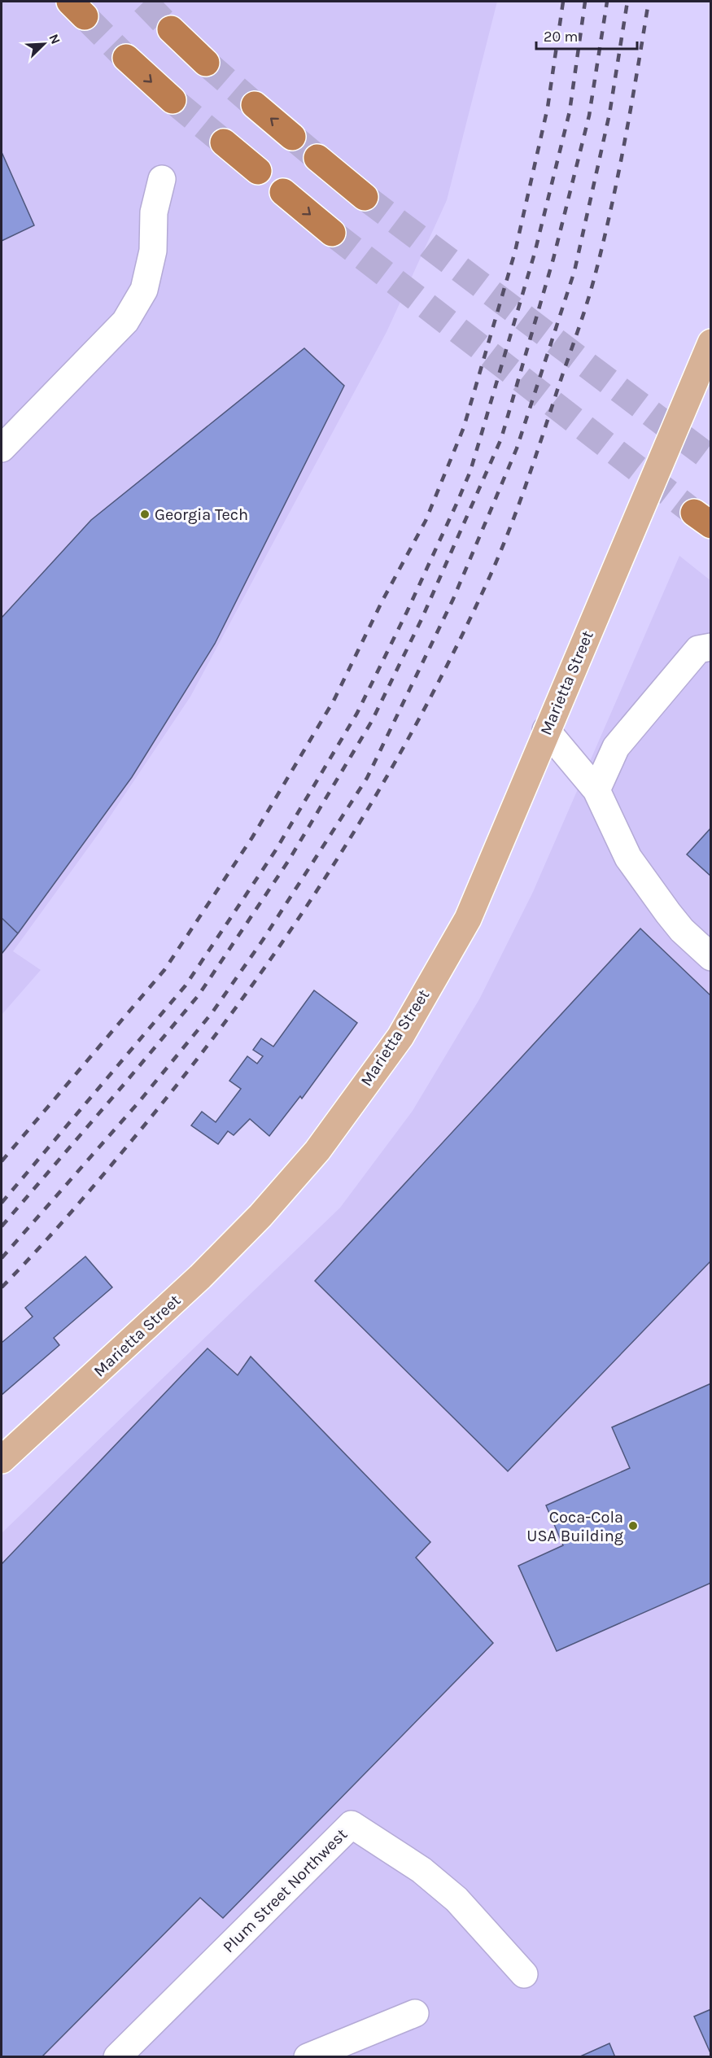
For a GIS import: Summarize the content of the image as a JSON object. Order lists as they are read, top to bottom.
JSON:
{
  "streets": {
    "main road": ["Marietta Street"],
    "lane": ["Plum Street Northwest"]
  },
  "places": ["Georgia Tech", "Coca-Cola USA Building"],
  "scale_bar": "20 m",
  "north": "top right"
}
